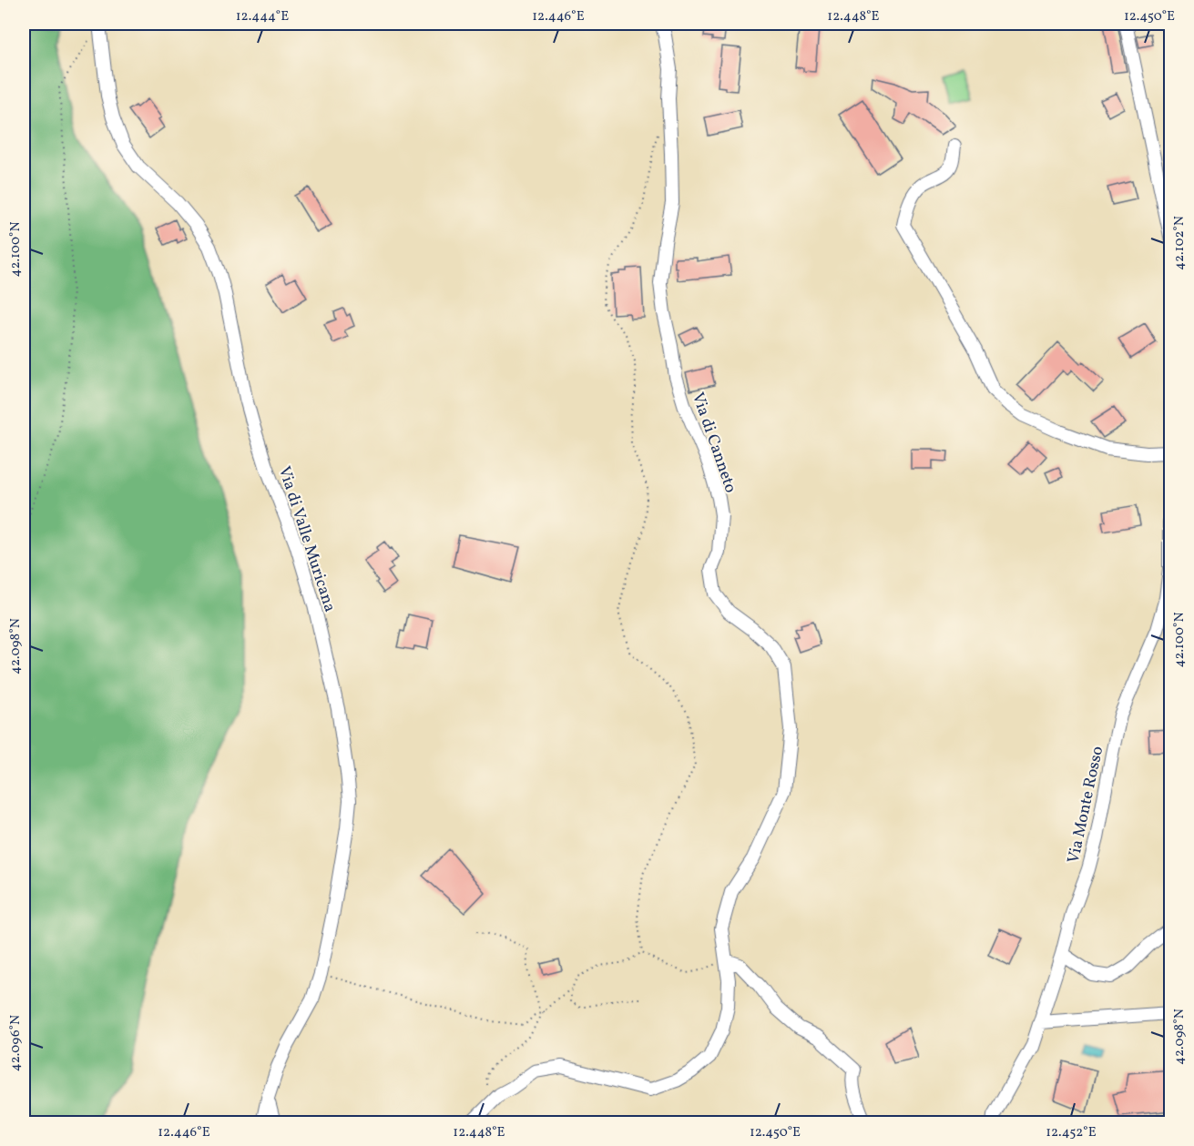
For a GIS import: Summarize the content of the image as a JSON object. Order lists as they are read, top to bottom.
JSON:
{
  "streets": {
    "street": ["Via di Canneto", "Via di Valle Muricana", "Via Monte Rosso"]
  },
  "coordinates": [
    "12.444°E",
    "12.446°E",
    "12.448°E",
    "12.450°E",
    "42.102°N",
    "42.100°N",
    "42.098°N",
    "42.096°N",
    "12.452°E"
  ]
}
